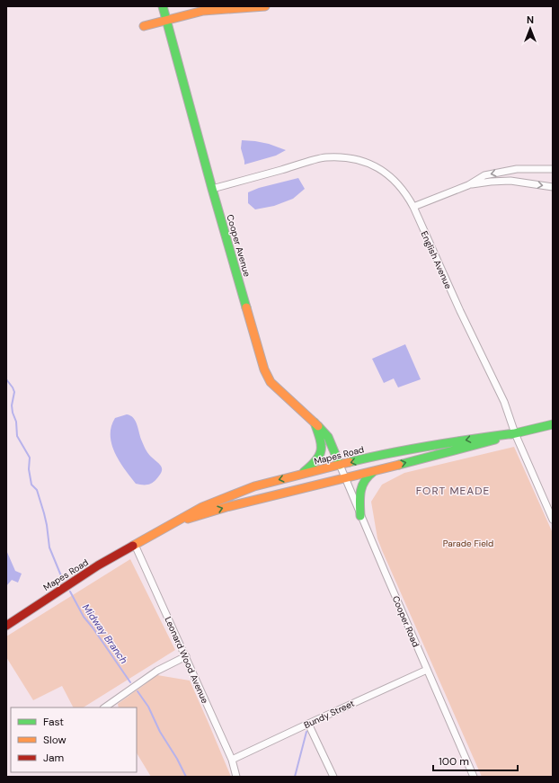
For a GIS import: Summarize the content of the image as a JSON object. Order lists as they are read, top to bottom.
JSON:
{
  "streets": {
    "street": [
      "Cooper Avenue",
      "English Avenue",
      "Mapes Road",
      "Cooper Road",
      "Leonard Wood Avenue",
      "Bundy Street"
    ]
  },
  "crossings": [
    ["Cooper Avenue", "English Avenue"],
    ["Cooper Avenue", "Mapes Road"],
    ["Cooper Avenue", "Cooper Road"],
    ["English Avenue", "Mapes Road"],
    ["Mapes Road", "Cooper Road"],
    ["Mapes Road", "Leonard Wood Avenue"],
    ["Cooper Road", "Bundy Street"],
    ["Leonard Wood Avenue", "Bundy Street"]
  ],
  "districts": ["FORT MEADE"],
  "water": ["Midway Branch"],
  "parks": ["Parade Field"],
  "legend": ["Fast", "Slow", "Jam"],
  "scale_bar": "100 m",
  "north": "top"
}
